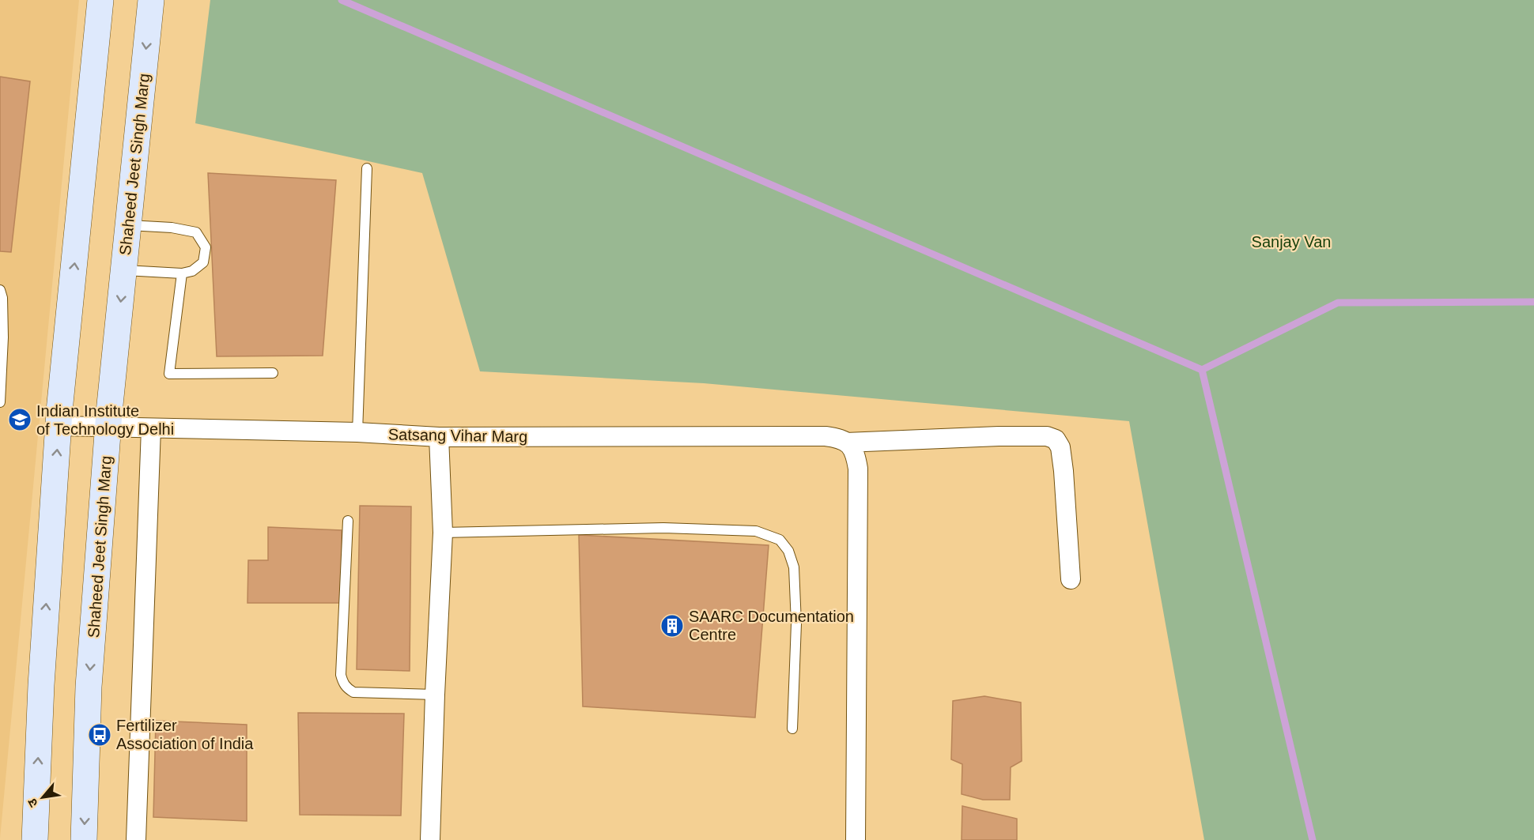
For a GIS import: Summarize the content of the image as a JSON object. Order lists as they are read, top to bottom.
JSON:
{
  "streets": {
    "main road": ["Shaheed Jeet Singh Marg"],
    "street": ["Satsang Vihar Marg"]
  },
  "crossings": [
    ["Shaheed Jeet Singh Marg", "Satsang Vihar Marg"]
  ],
  "parks": ["Sanjay Van"],
  "places": {
    "school or university": ["Indian Institute of Technology Delhi"],
    "building": ["SAARC Documentation Centre"],
    "bus stop": ["Fertilizer Association of India"]
  },
  "north": "bottom left"
}
